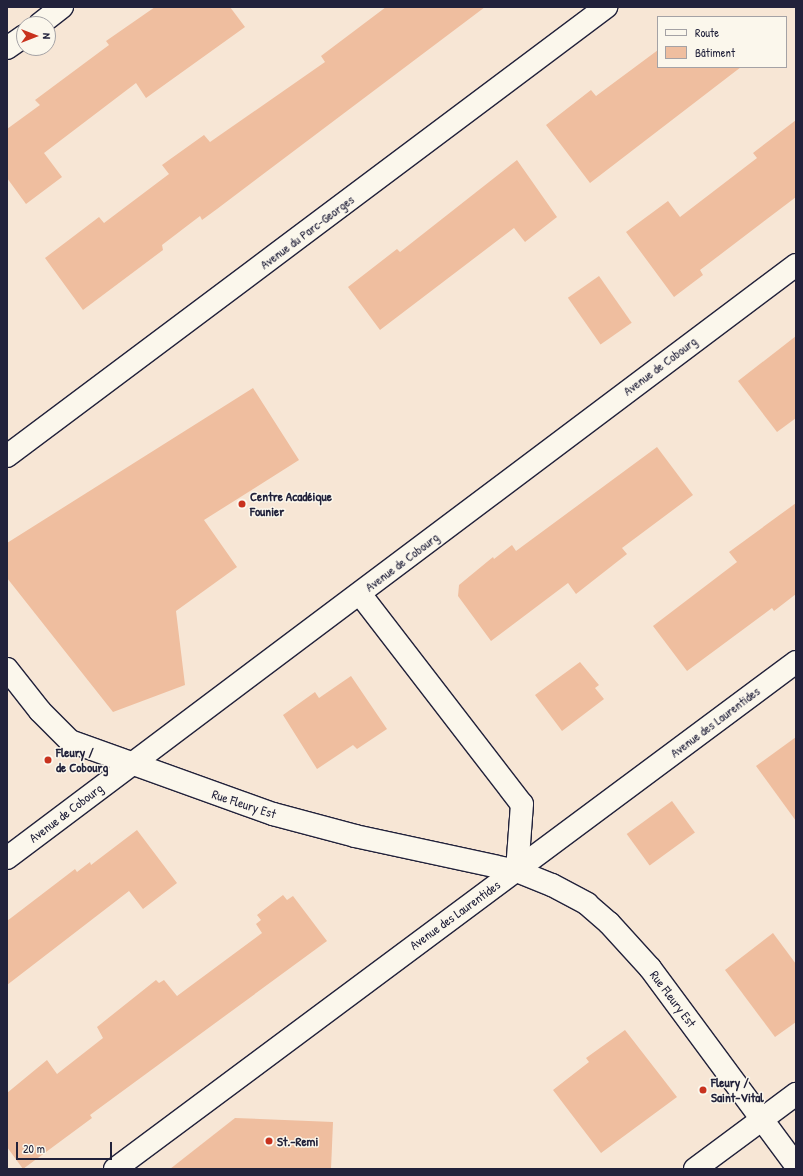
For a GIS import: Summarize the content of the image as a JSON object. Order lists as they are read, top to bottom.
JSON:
{
  "streets": {
    "street": [
      "Avenue du Parc-Georges",
      "Avenue de Cobourg",
      "Avenue des Laurentides",
      "Rue Fleury Est"
    ]
  },
  "crossings": [
    ["Avenue de Cobourg", "Rue Fleury Est"],
    ["Avenue des Laurentides", "Rue Fleury Est"]
  ],
  "places": [
    "Centre Acadéique Founier",
    "Fleury / de Cobourg",
    "Fleury / Saint-Vital",
    "St.-Remi"
  ],
  "legend": ["Route", "Bâtiment"],
  "scale_bar": "20 m",
  "north": "right"
}
